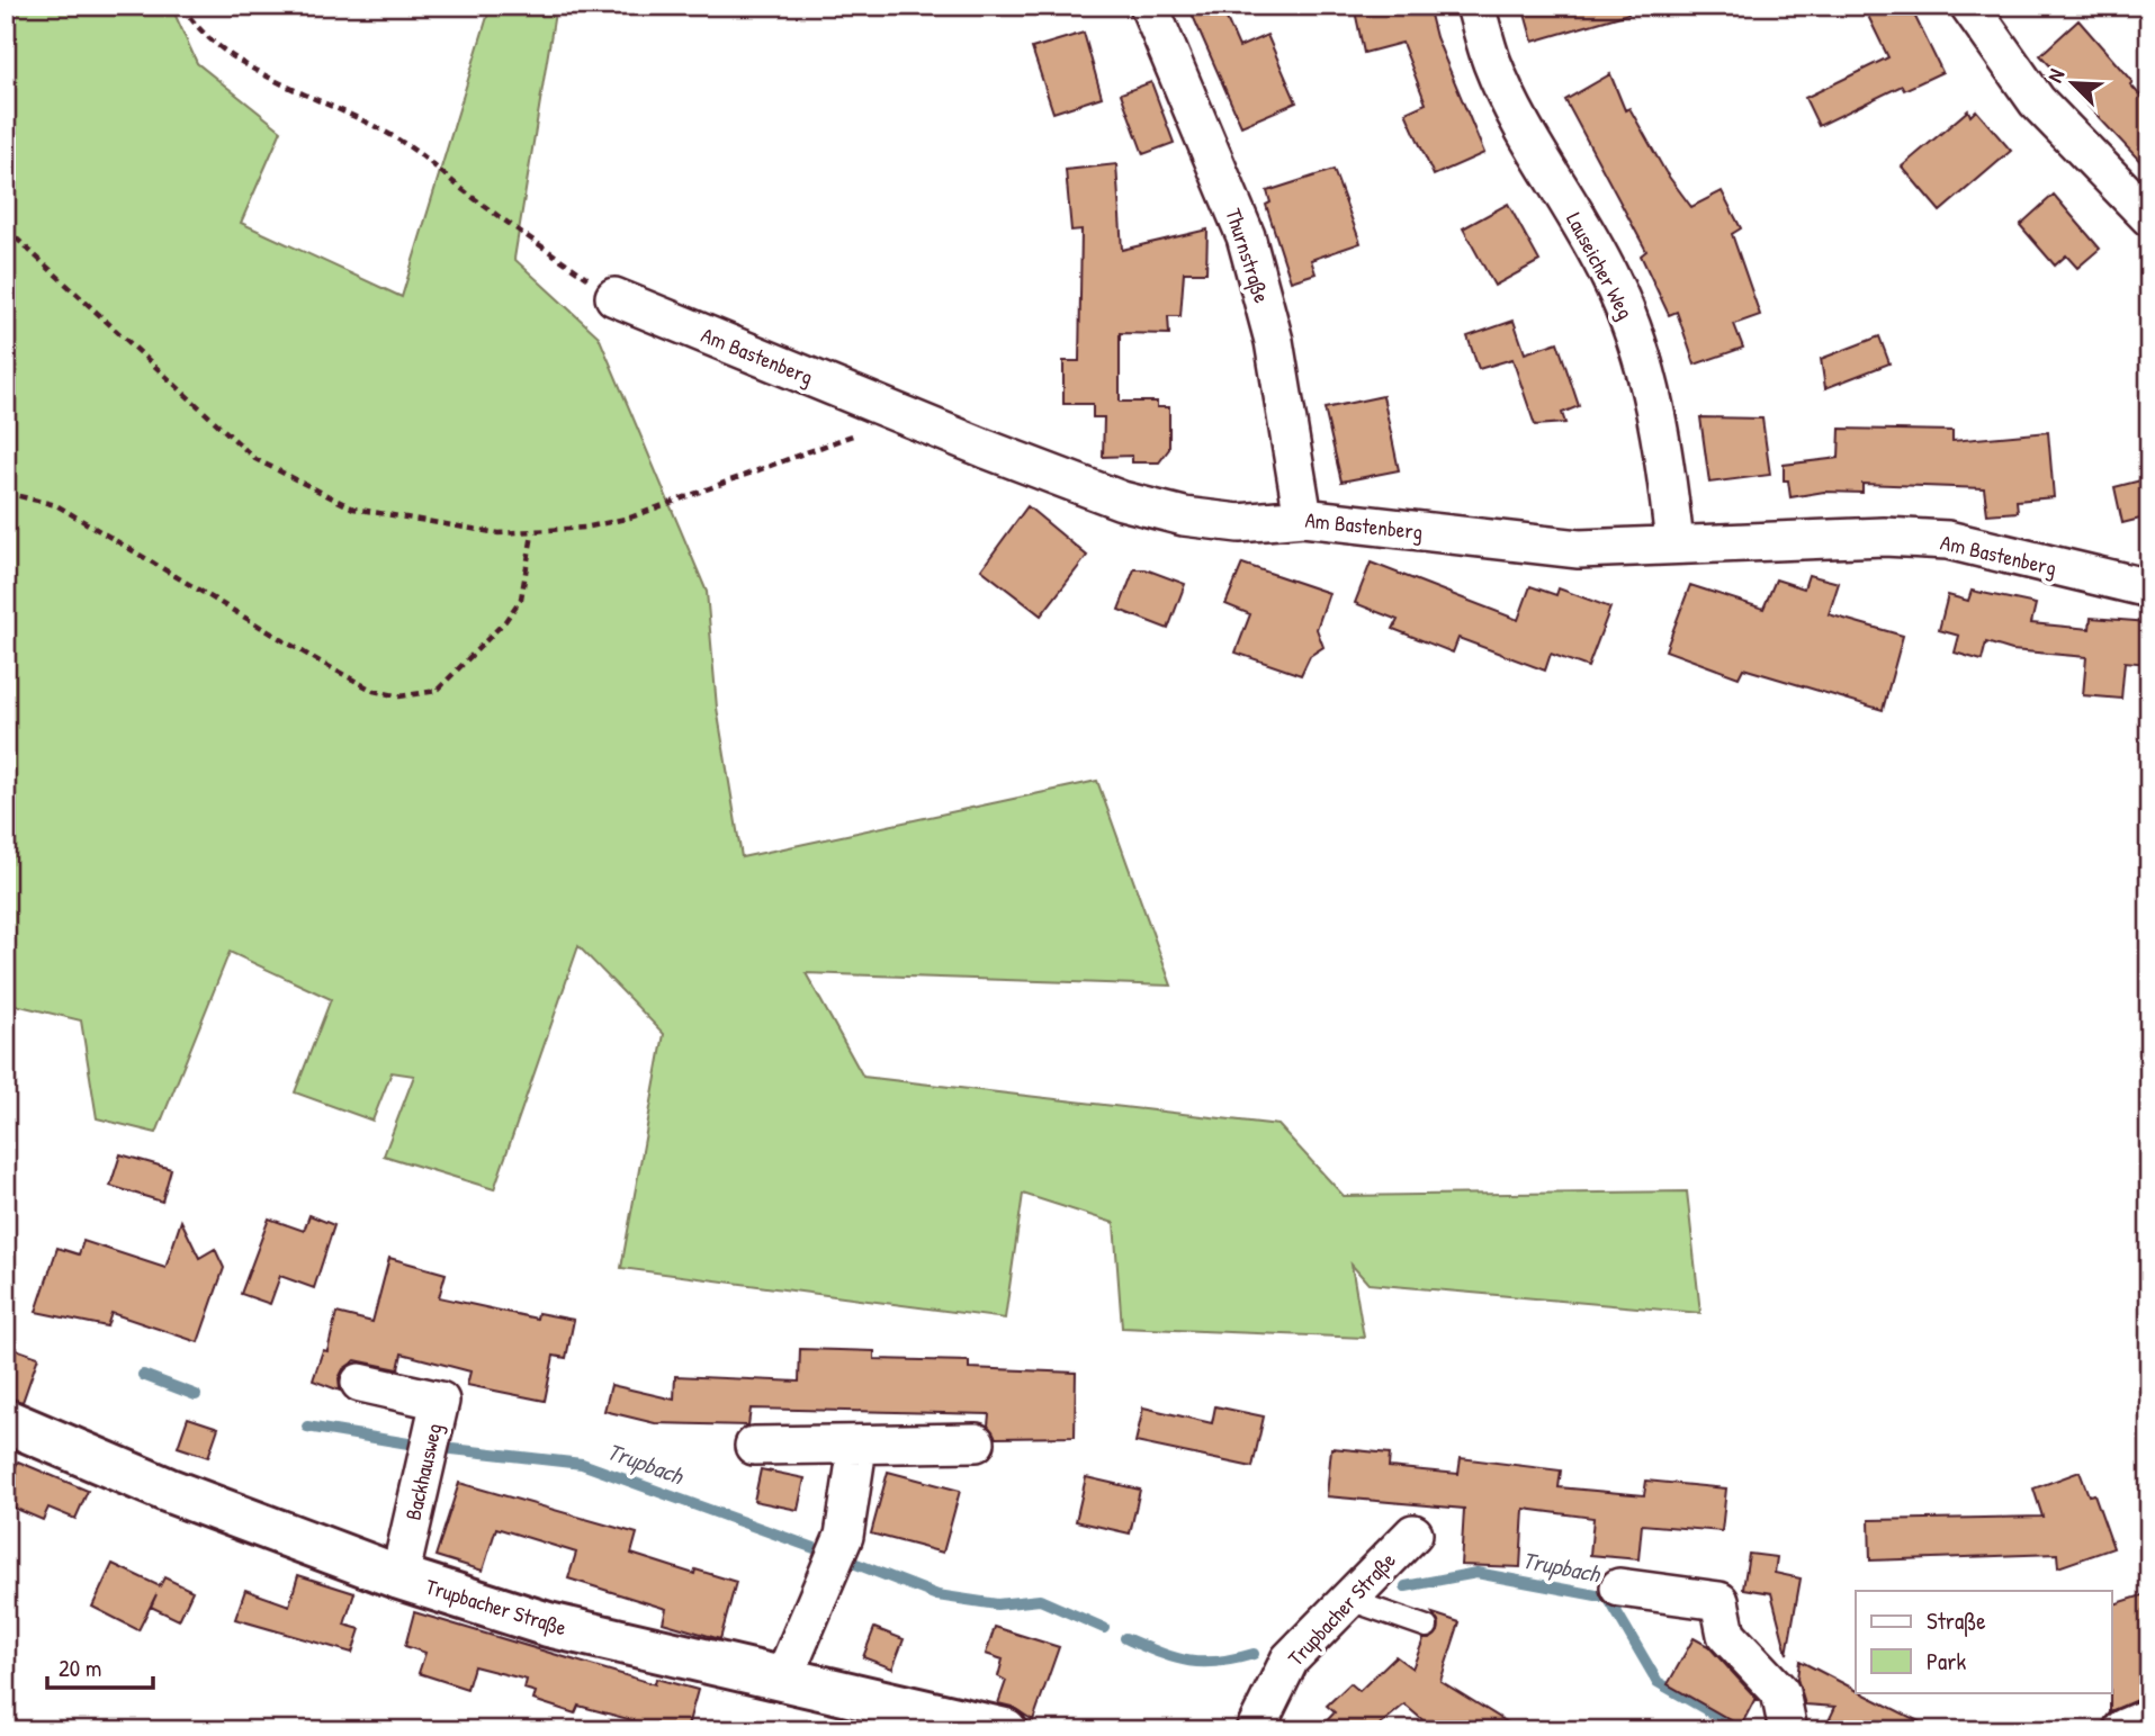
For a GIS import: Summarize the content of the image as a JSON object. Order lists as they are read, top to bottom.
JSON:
{
  "streets": {
    "street": [
      "Thurnstraße",
      "Lauseicher Weg",
      "Am Bastenberg",
      "Backhausweg",
      "Trupbacher Straße"
    ]
  },
  "crossings": [
    ["Thurnstraße", "Am Bastenberg"],
    ["Lauseicher Weg", "Am Bastenberg"],
    ["Backhausweg", "Trupbacher Straße"]
  ],
  "water": ["Trupbach"],
  "legend": ["Straße", "Park"],
  "scale_bar": "20 m",
  "north": "top left"
}
